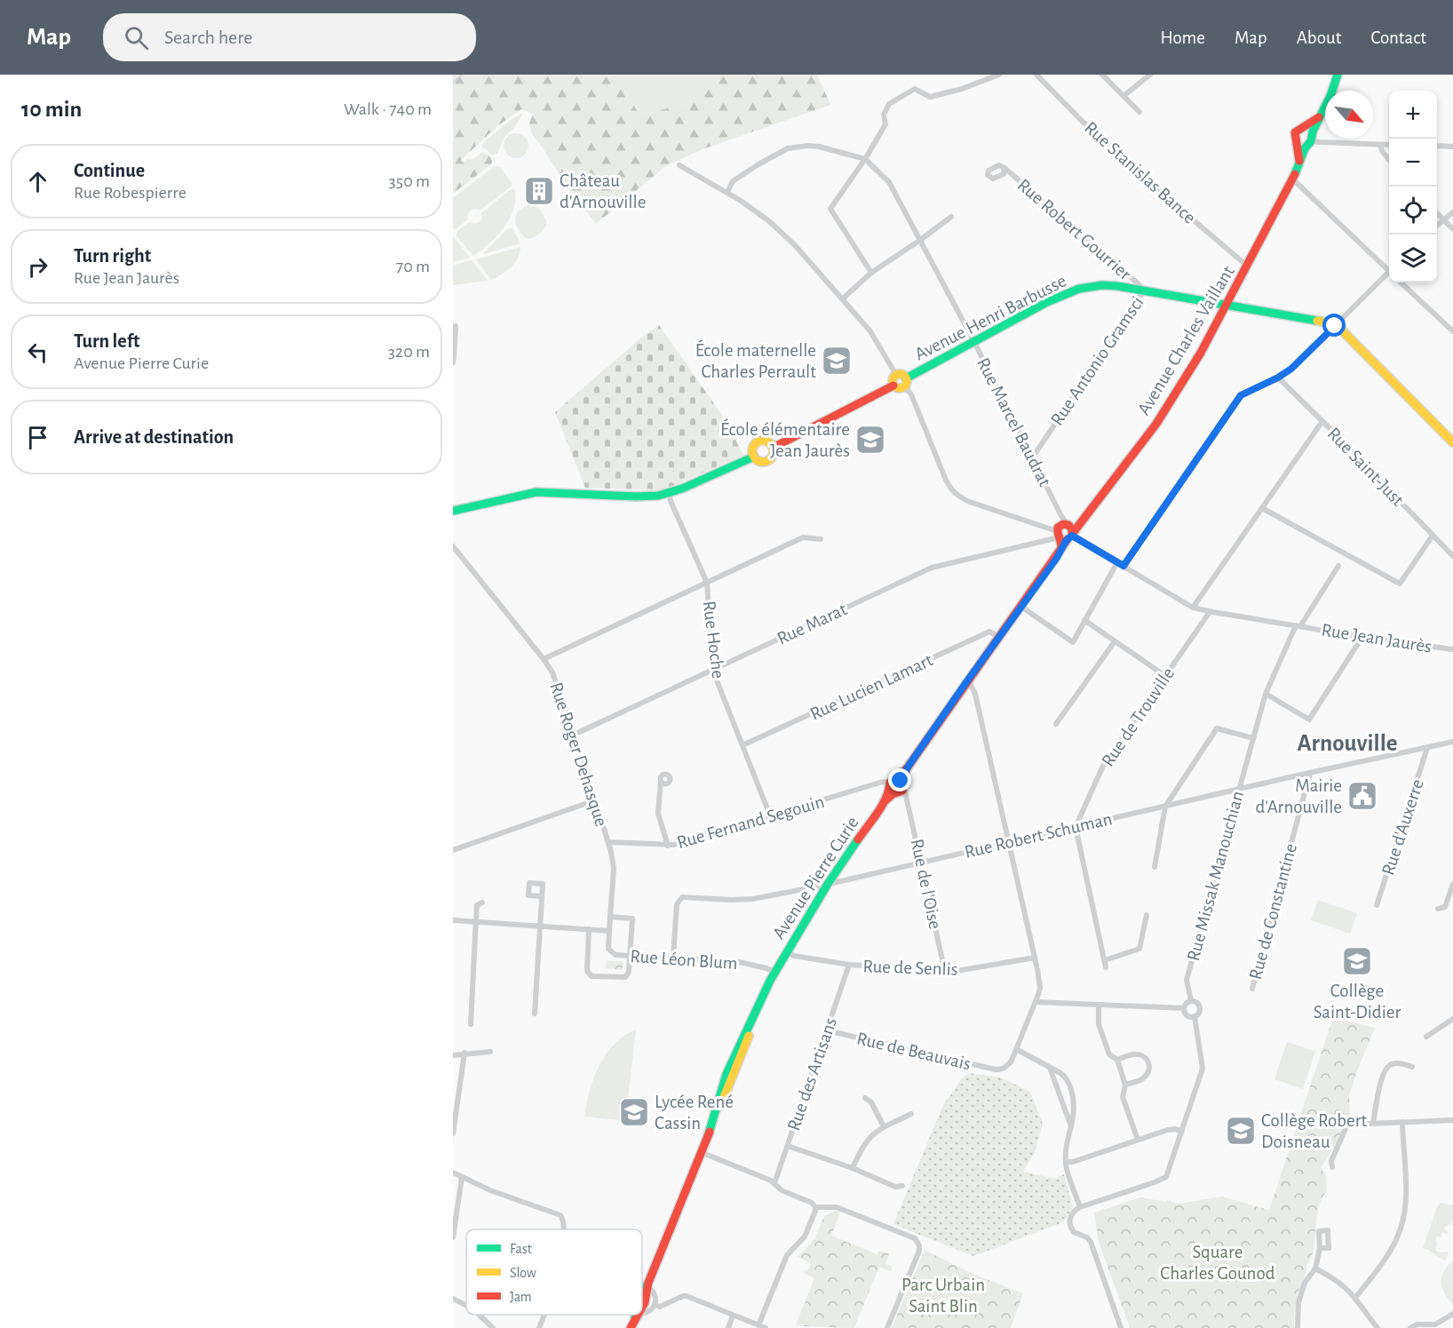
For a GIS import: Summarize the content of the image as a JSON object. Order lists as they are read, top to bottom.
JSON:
{
  "streets": {
    "main road": ["Avenue Henri Barbusse", "Avenue Charles Vaillant", "Avenue Pierre Curie"],
    "street": [
      "Rue Stanislas Bance",
      "Rue Robert Gourrier",
      "Rue Antonio Gramsci",
      "Rue Marcel Baudrat",
      "Rue Saint-Just",
      "Rue Marat",
      "Rue Jean Jaurès",
      "Rue Hoche",
      "Rue Lucien Lamart",
      "Rue de Trouville",
      "Rue Roger Dehasque",
      "Rue Fernand Segouin",
      "Rue d'Auxerre",
      "Rue Robert Schuman",
      "Rue Missak Manouchian",
      "Rue de l'Oise",
      "Rue de Constantine",
      "Rue Léon Blum",
      "Rue de Senlis",
      "Rue de Beauvais",
      "Rue des Artisans"
    ]
  },
  "crossings": [
    ["Rue Stanislas Bance", "Avenue Charles Vaillant"],
    ["Rue Robert Gourrier", "Avenue Henri Barbusse"],
    ["Rue Robert Gourrier", "Rue Antonio Gramsci"],
    ["Avenue Henri Barbusse", "Avenue Charles Vaillant"],
    ["Avenue Henri Barbusse", "Rue Antonio Gramsci"],
    ["Avenue Henri Barbusse", "Rue Marcel Baudrat"],
    ["Avenue Henri Barbusse", "Rue Jean Jaurès"],
    ["Avenue Charles Vaillant", "Rue Marcel Baudrat"],
    ["Avenue Charles Vaillant", "Rue Marat"],
    ["Avenue Charles Vaillant", "Rue Jean Jaurès"],
    ["Avenue Charles Vaillant", "Avenue Pierre Curie"],
    ["Rue Antonio Gramsci", "Rue Marcel Baudrat"],
    ["Rue Marcel Baudrat", "Rue Marat"],
    ["Rue Marcel Baudrat", "Rue Jean Jaurès"],
    ["Rue Marcel Baudrat", "Avenue Pierre Curie"],
    ["Rue Marat", "Rue Jean Jaurès"],
    ["Rue Marat", "Rue Hoche"],
    ["Rue Marat", "Rue Roger Dehasque"],
    ["Rue Marat", "Avenue Pierre Curie"],
    ["Rue Jean Jaurès", "Rue de Trouville"],
    ["Rue Jean Jaurès", "Rue Missak Manouchian"],
    ["Rue Jean Jaurès", "Avenue Pierre Curie"],
    ["Rue Hoche", "Rue Lucien Lamart"],
    ["Rue Hoche", "Rue Fernand Segouin"],
    ["Rue Lucien Lamart", "Avenue Pierre Curie"],
    ["Rue de Trouville", "Rue Robert Schuman"],
    ["Rue Roger Dehasque", "Rue Fernand Segouin"],
    ["Rue Roger Dehasque", "Rue Léon Blum"],
    ["Rue Fernand Segouin", "Avenue Pierre Curie"],
    ["Rue Fernand Segouin", "Rue de l'Oise"],
    ["Rue d'Auxerre", "Rue Robert Schuman"],
    ["Rue Robert Schuman", "Rue Missak Manouchian"],
    ["Rue Robert Schuman", "Avenue Pierre Curie"],
    ["Rue Robert Schuman", "Rue de l'Oise"],
    ["Rue Robert Schuman", "Rue de Constantine"],
    ["Rue Robert Schuman", "Rue Léon Blum"],
    ["Avenue Pierre Curie", "Rue de l'Oise"],
    ["Avenue Pierre Curie", "Rue Léon Blum"],
    ["Avenue Pierre Curie", "Rue de Senlis"],
    ["Rue de l'Oise", "Rue de Senlis"],
    ["Rue de Senlis", "Rue des Artisans"],
    ["Rue de Beauvais", "Rue des Artisans"]
  ],
  "districts": ["Arnouville"],
  "parks": ["Square Charles Gounod", "Parc Urbain Saint Blin"],
  "places": {
    "building": ["Château d'Arnouville"],
    "school or university": [
      "École maternelle Charles Perrault",
      "École élémentaire Jean Jaurès",
      "Collège Saint-Didier",
      "Lycée René Cassin",
      "Collège Robert Doisneau"
    ],
    "public building": ["Mairie d'Arnouville"]
  },
  "legend": ["Fast", "Slow", "Jam"],
  "north": "bottom right",
  "page": {
    "header": "Map",
    "search": "Search here",
    "nav": [
      "Home",
      "Map",
      "About",
      "Contact"
    ],
    "heading": ["10 min", "Walk · 740 m"],
    "map_buttons": ["+", "−"],
    "list": [
      ["Continue", "Rue Robespierre", "350 m"],
      ["Turn right", "Rue Jean Jaurès", "70 m"],
      ["Turn left", "Avenue Pierre Curie", "320 m"],
      "Arrive at destination"
    ]
  }
}
